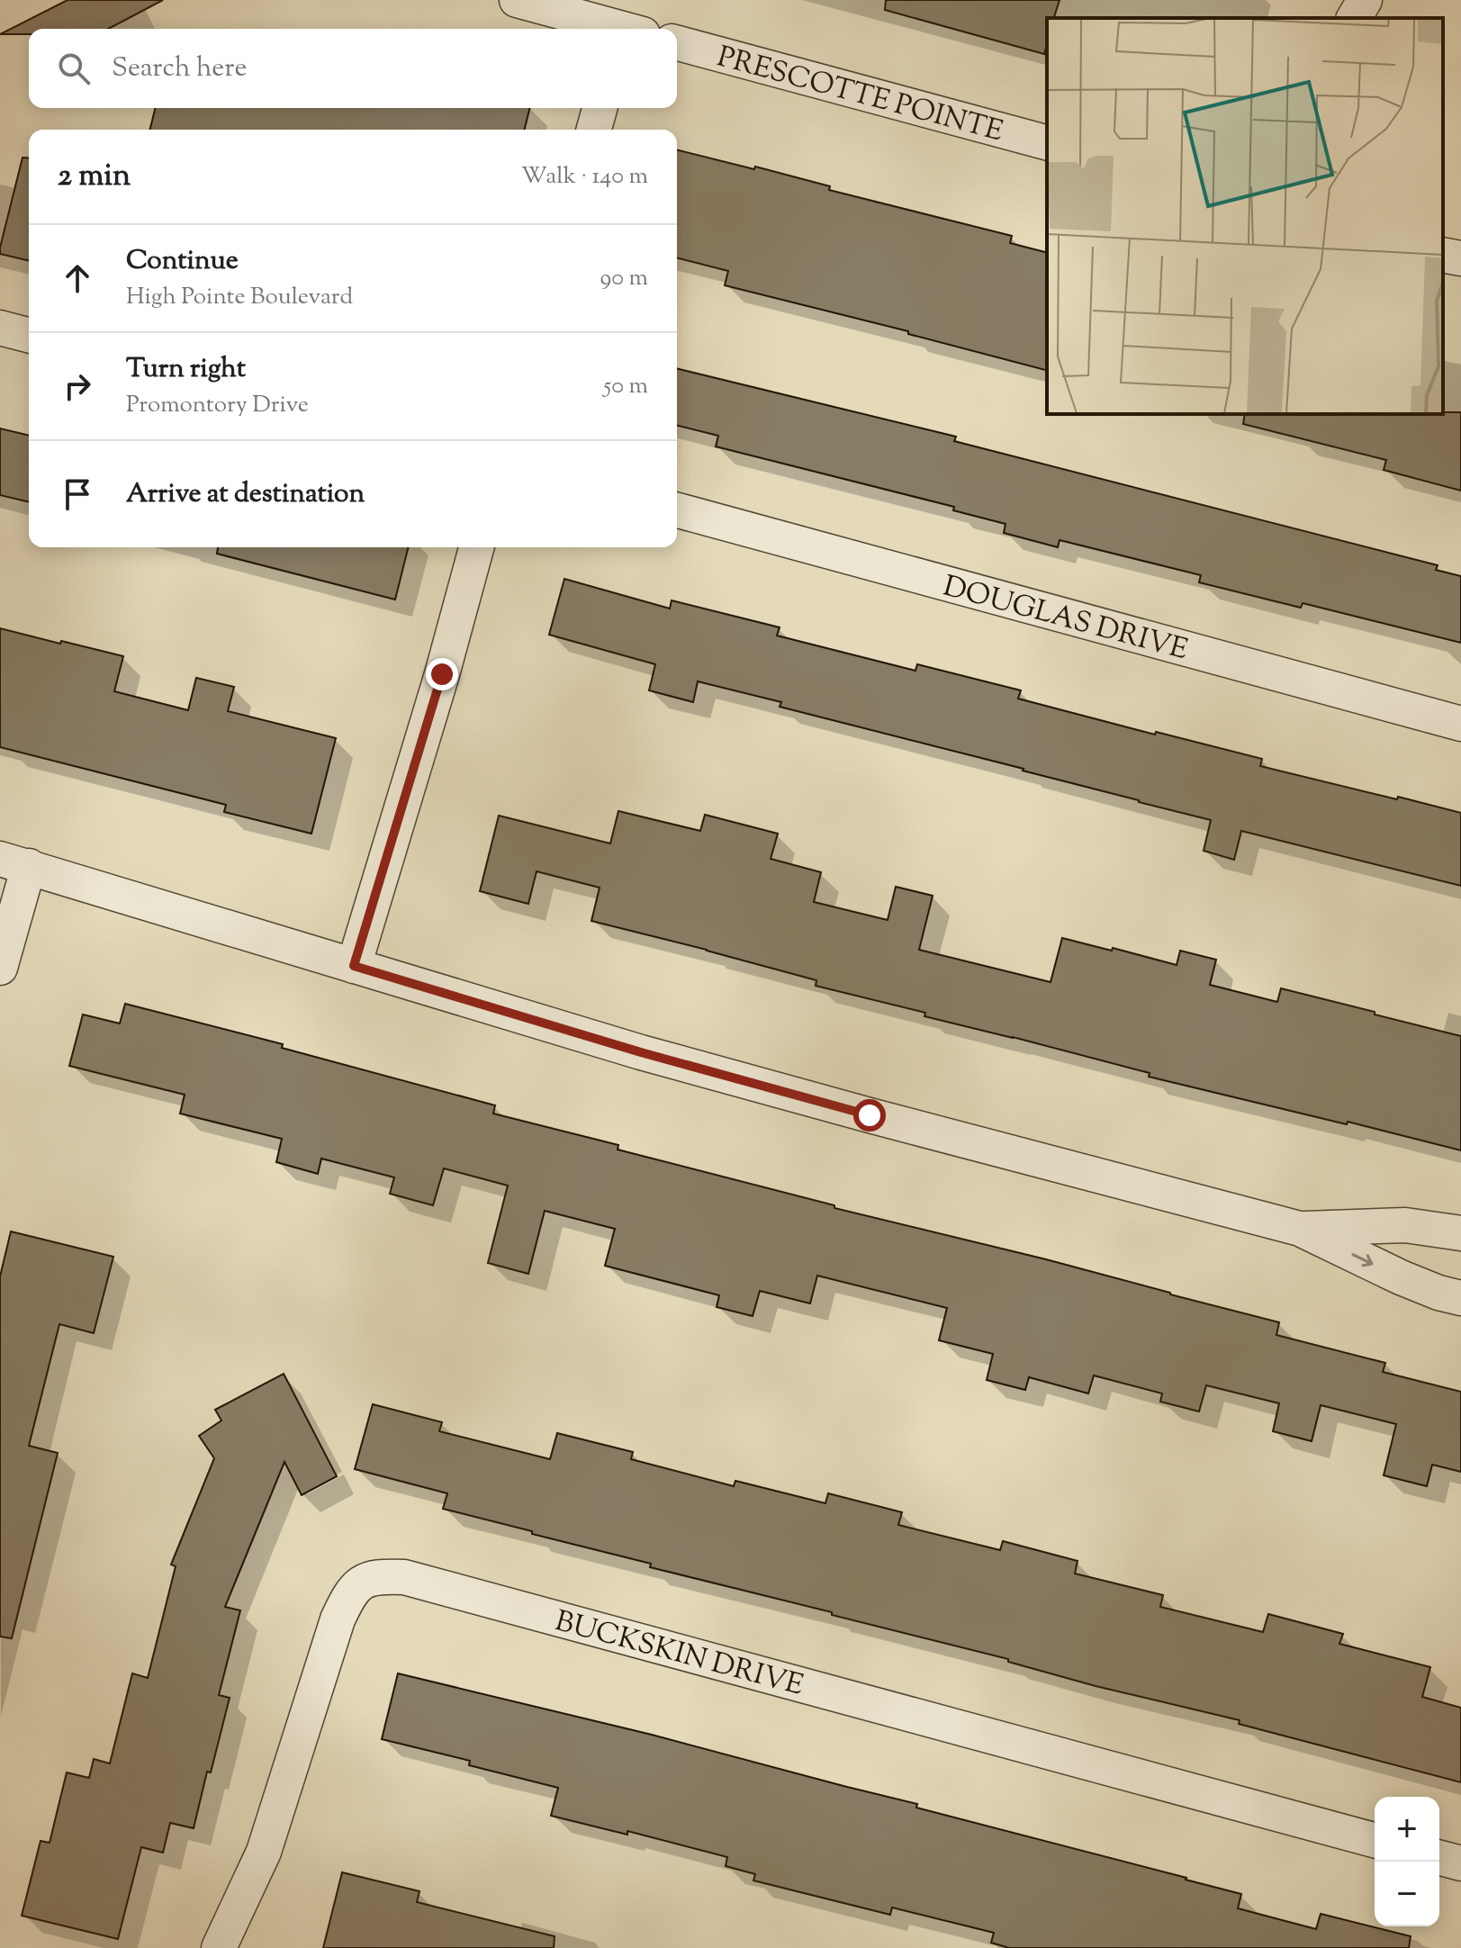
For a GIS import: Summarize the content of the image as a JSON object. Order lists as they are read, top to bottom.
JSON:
{
  "streets": {
    "street": ["PRESCOTTE POINTE", "DOUGLAS DRIVE", "BUCKSKIN DRIVE"]
  },
  "page": {
    "search": "Search here",
    "heading": ["2 min", "Walk · 140 m"],
    "list": [
      ["Continue", "High Pointe Boulevard", "90 m"],
      ["Turn right", "Promontory Drive", "50 m"],
      "Arrive at destination"
    ],
    "map_buttons": ["+", "−"]
  }
}
